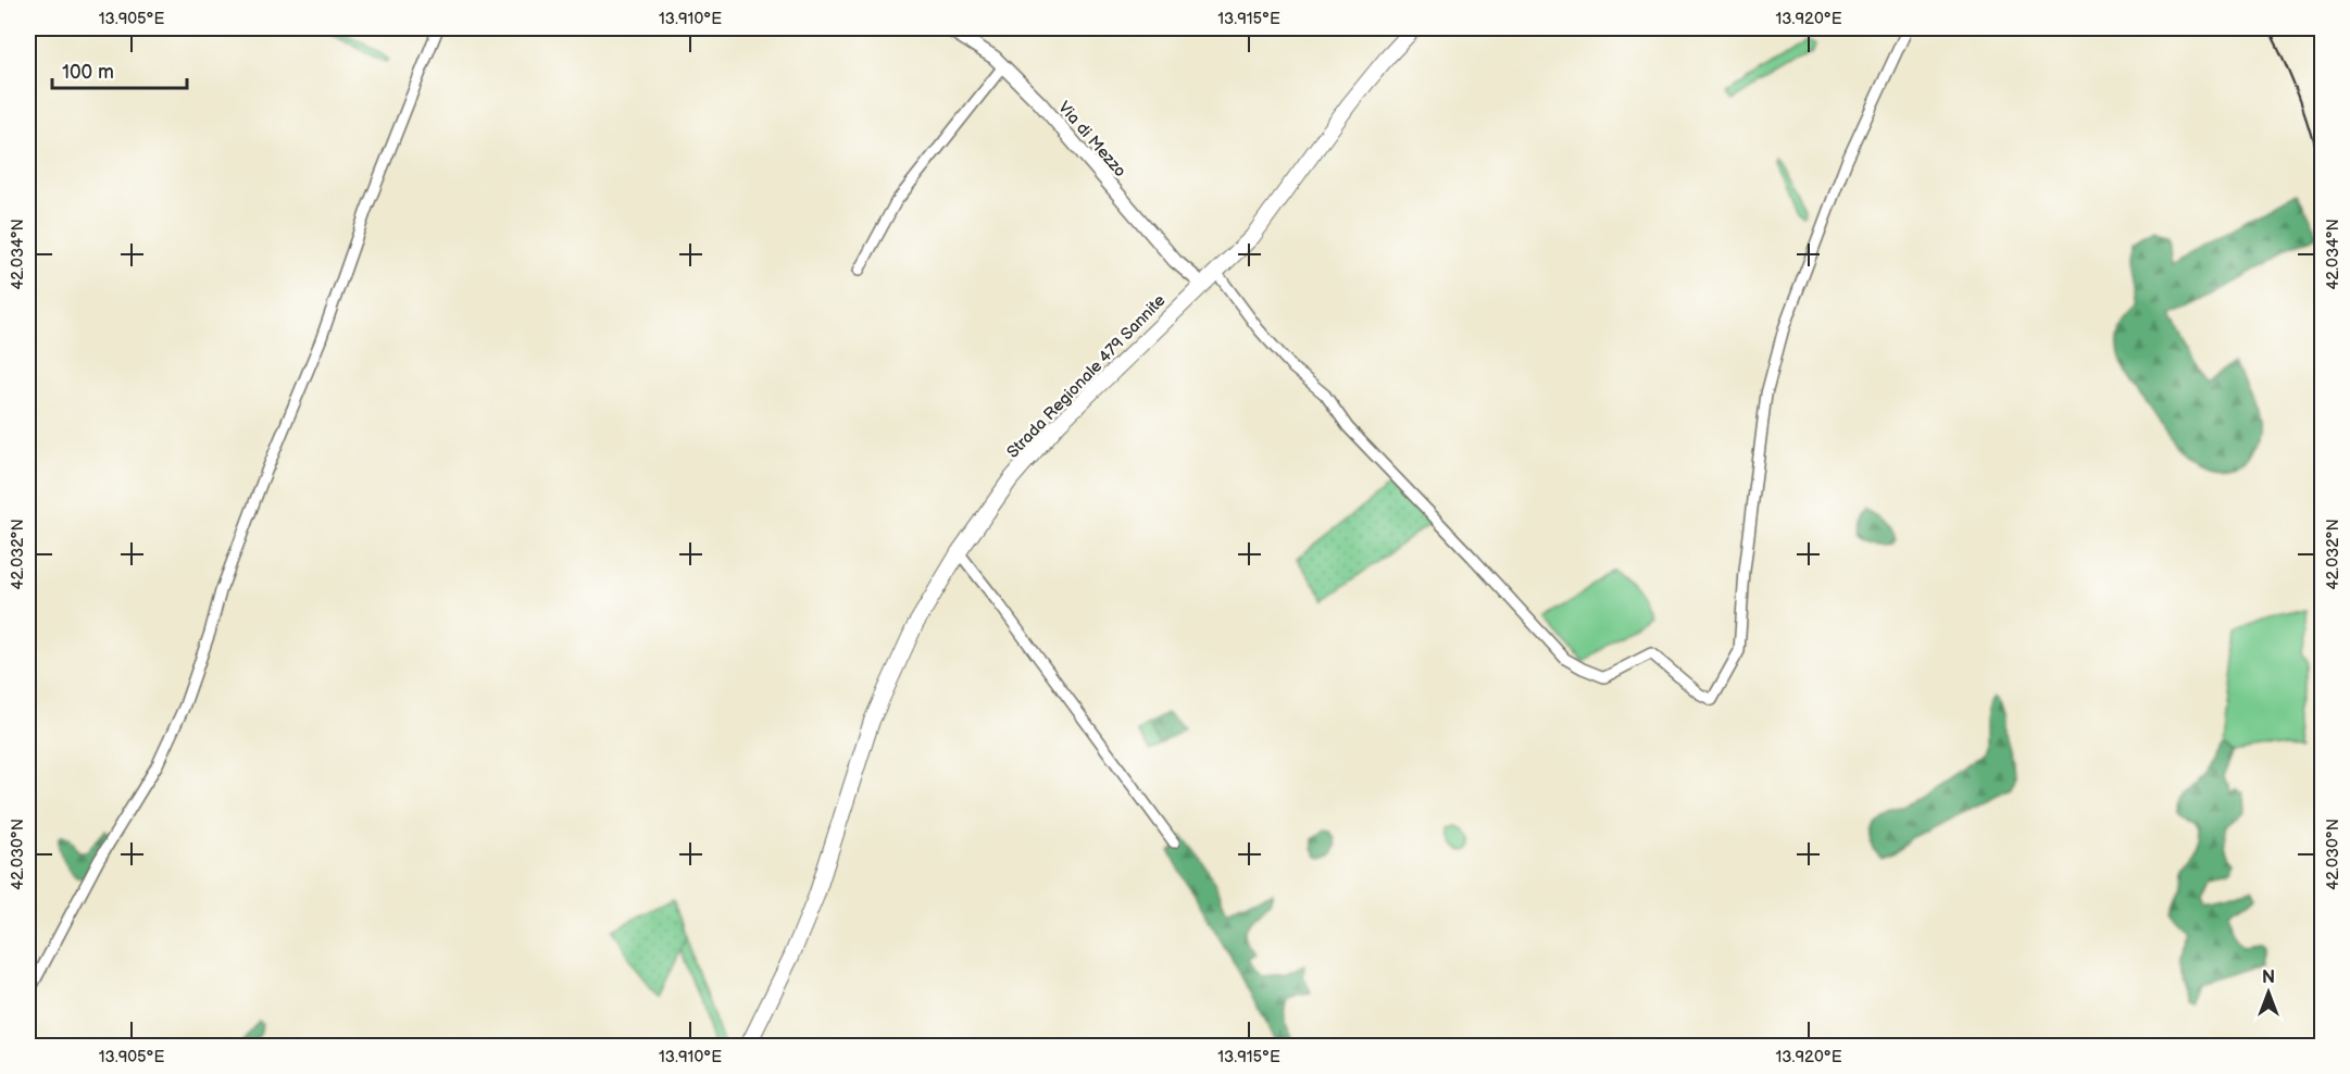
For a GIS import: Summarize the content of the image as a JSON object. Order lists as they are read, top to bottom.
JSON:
{
  "streets": {
    "main road": ["Via di Mezzo", "Strada Regionale 479 Sannite"]
  },
  "crossings": [
    ["Via di Mezzo", "Strada Regionale 479 Sannite"]
  ],
  "scale_bar": "100 m",
  "north": "top",
  "coordinates": [
    "13.905°E",
    "13.910°E",
    "13.915°E",
    "13.920°E",
    "42.034°N",
    "42.032°N",
    "42.030°N"
  ]
}
